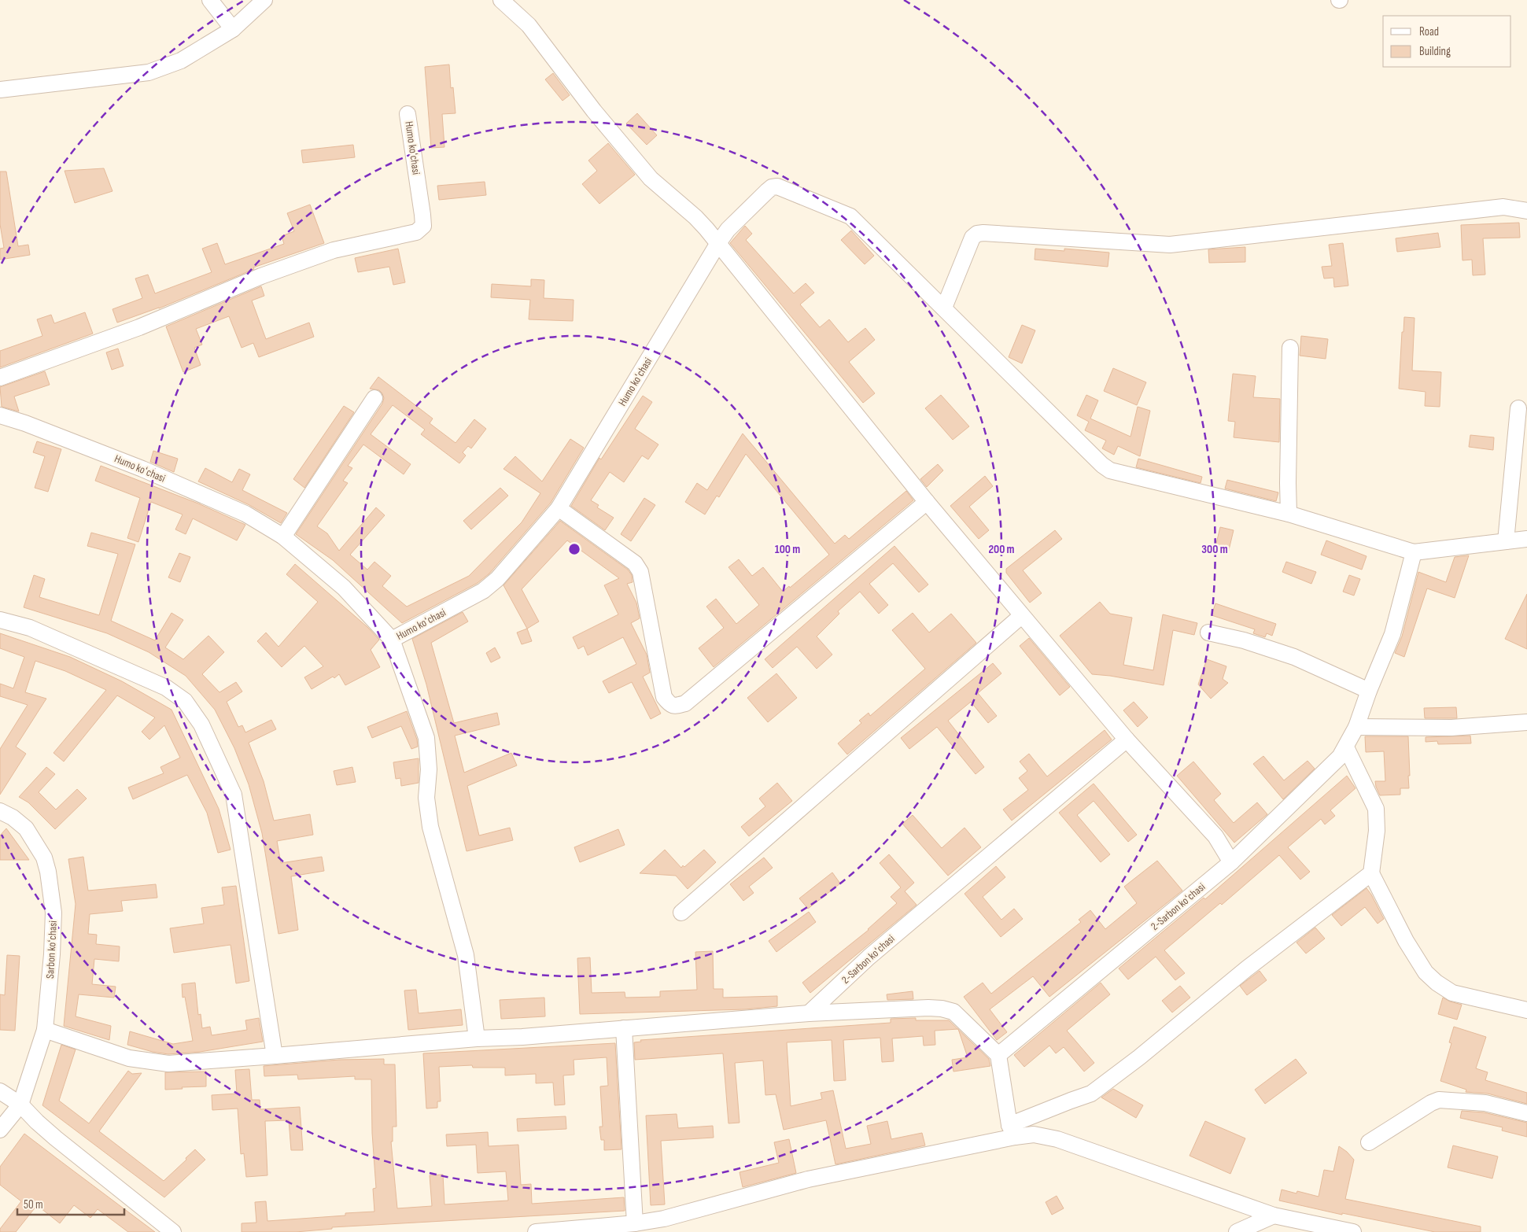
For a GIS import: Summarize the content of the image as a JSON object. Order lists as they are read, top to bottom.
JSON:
{
  "streets": {
    "street": ["Humo koʻchasi", "2-Sarbon koʻchasi", "Sarbon koʻchasi"]
  },
  "crossings": [
    ["Humo koʻchasi", "2-Sarbon koʻchasi"]
  ],
  "legend": ["Road", "Building"],
  "scale_bar": "50 m",
  "rings": ["100 m", "200 m", "300 m"]
}
